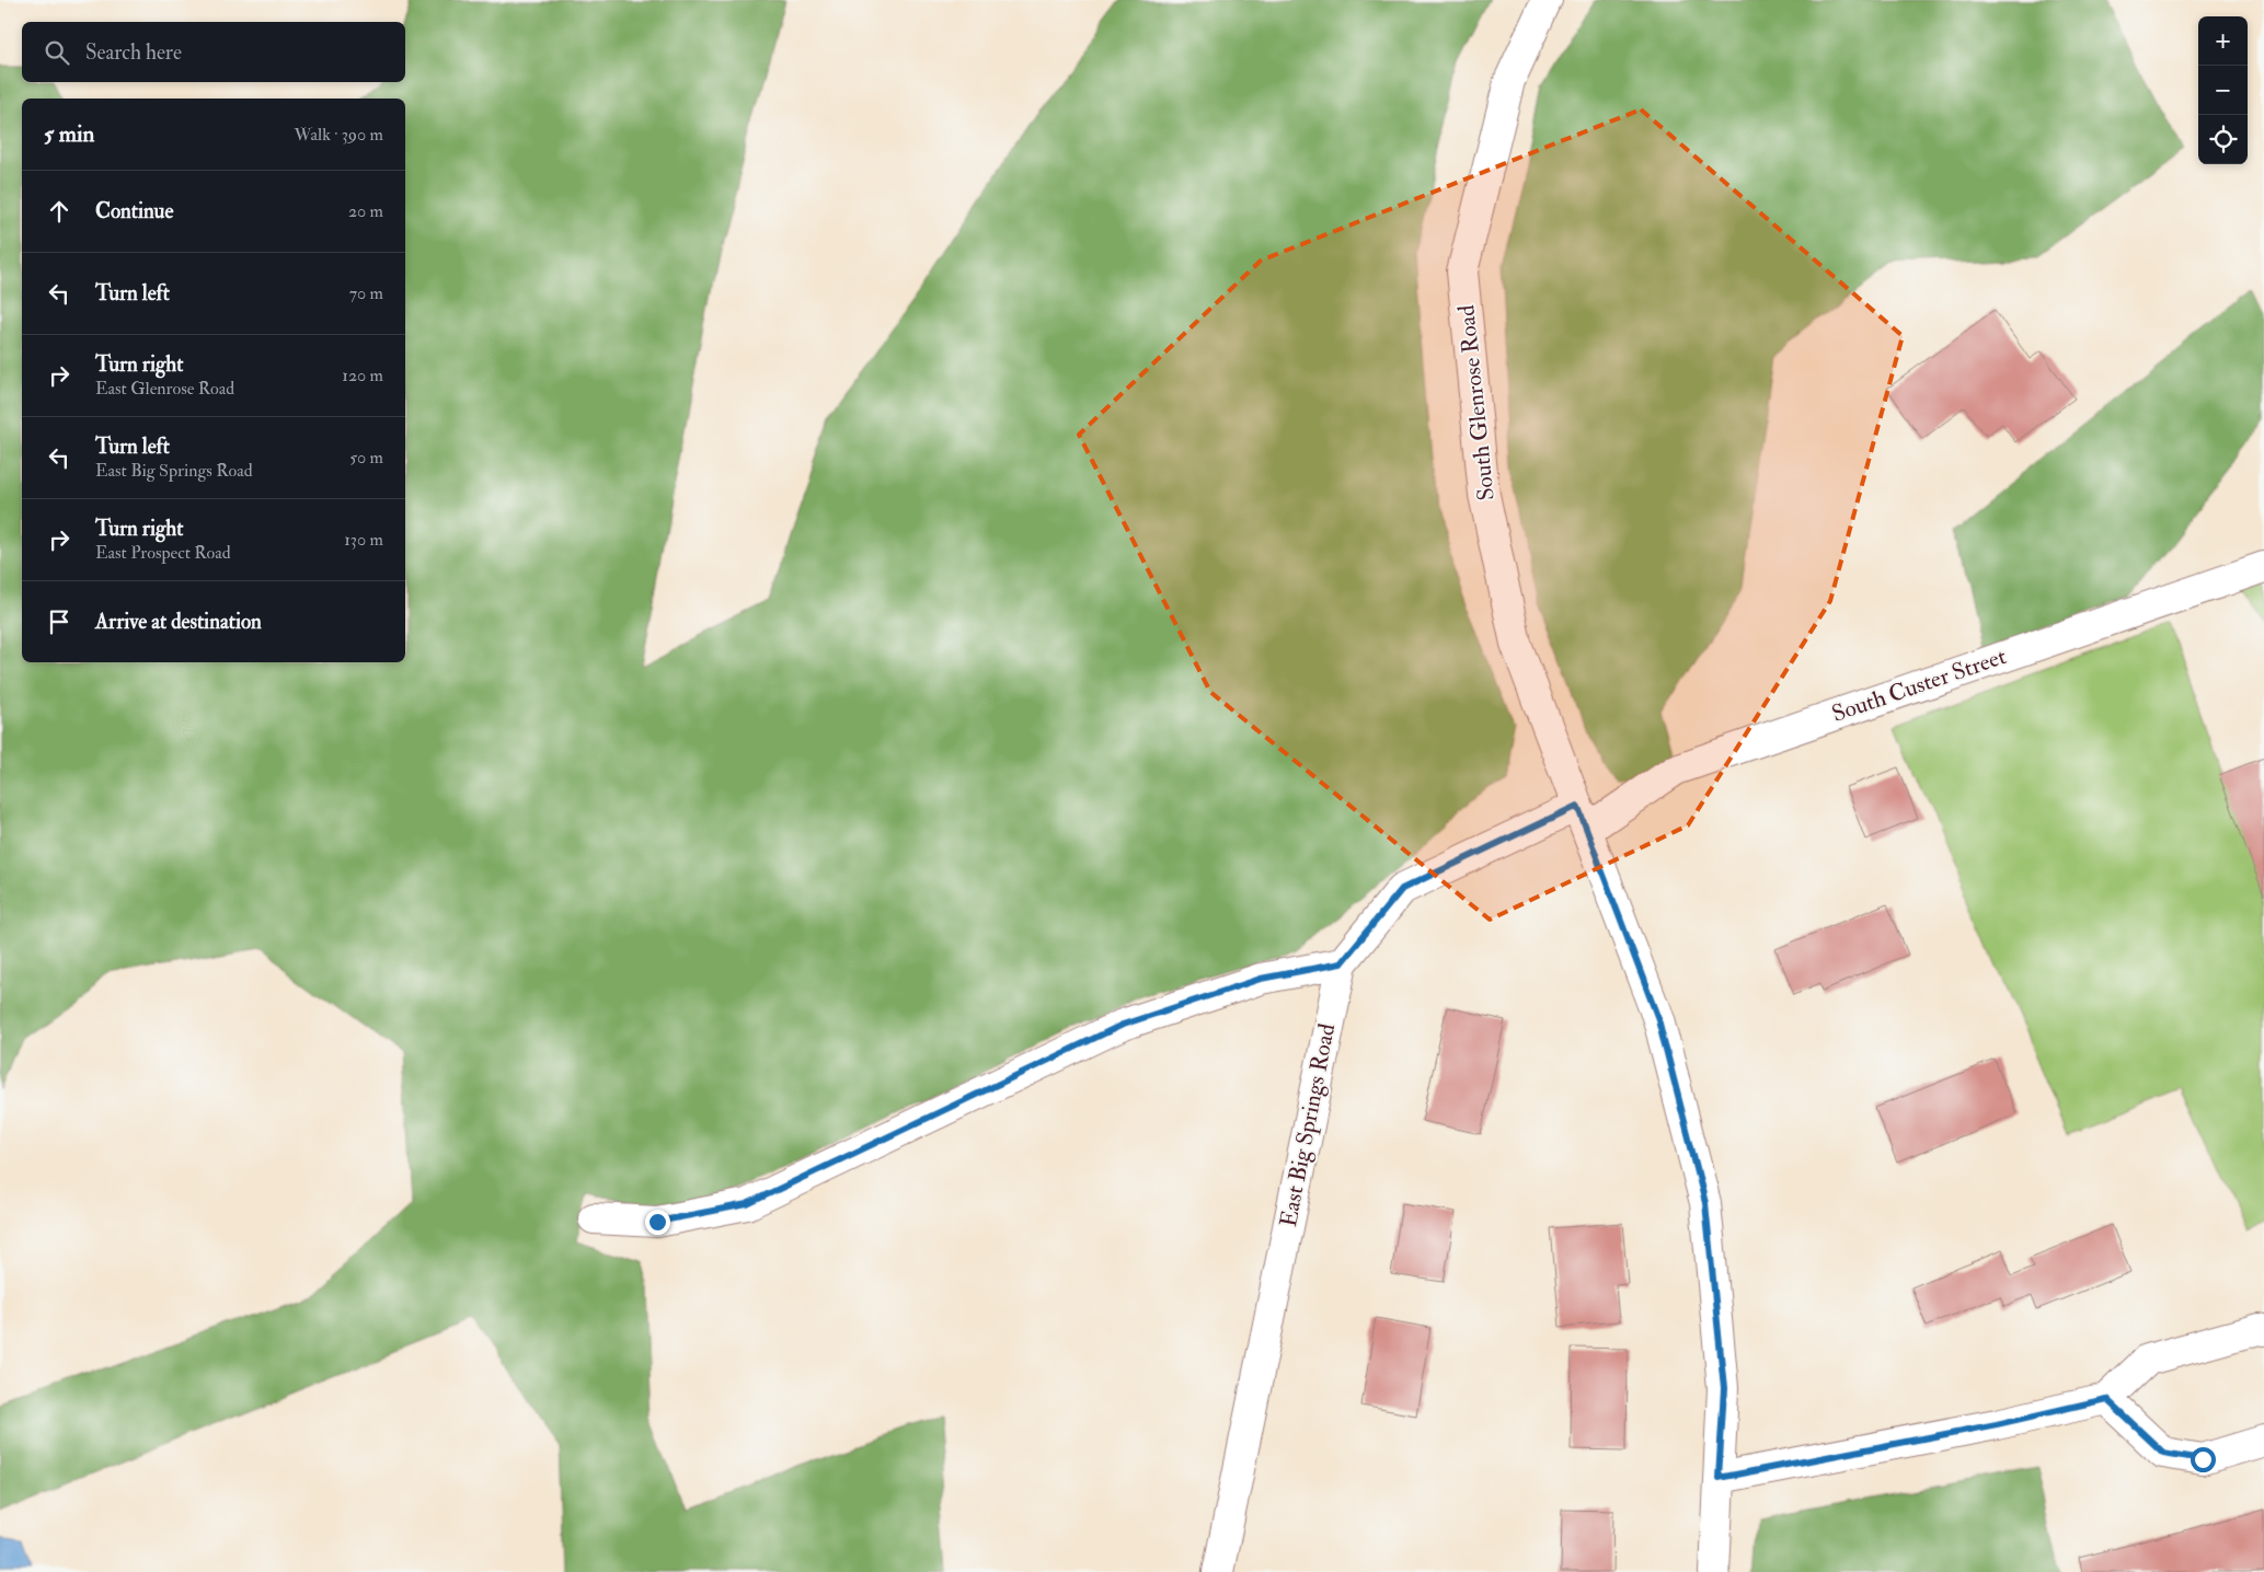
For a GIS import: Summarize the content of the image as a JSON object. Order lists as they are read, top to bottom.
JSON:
{
  "streets": {
    "street": ["South Glenrose Road", "South Custer Street", "East Big Springs Road"]
  },
  "crossings": [
    ["South Glenrose Road", "South Custer Street"],
    ["South Glenrose Road", "East Big Springs Road"],
    ["South Custer Street", "East Big Springs Road"]
  ],
  "page": {
    "map_buttons": ["+", "−"],
    "search": "Search here",
    "heading": ["5 min", "Walk · 390 m"],
    "list": [
      ["Continue", "20 m"],
      ["Turn left", "70 m"],
      ["Turn right", "East Glenrose Road", "120 m"],
      ["Turn left", "East Big Springs Road", "50 m"],
      ["Turn right", "East Prospect Road", "130 m"],
      "Arrive at destination"
    ]
  }
}
